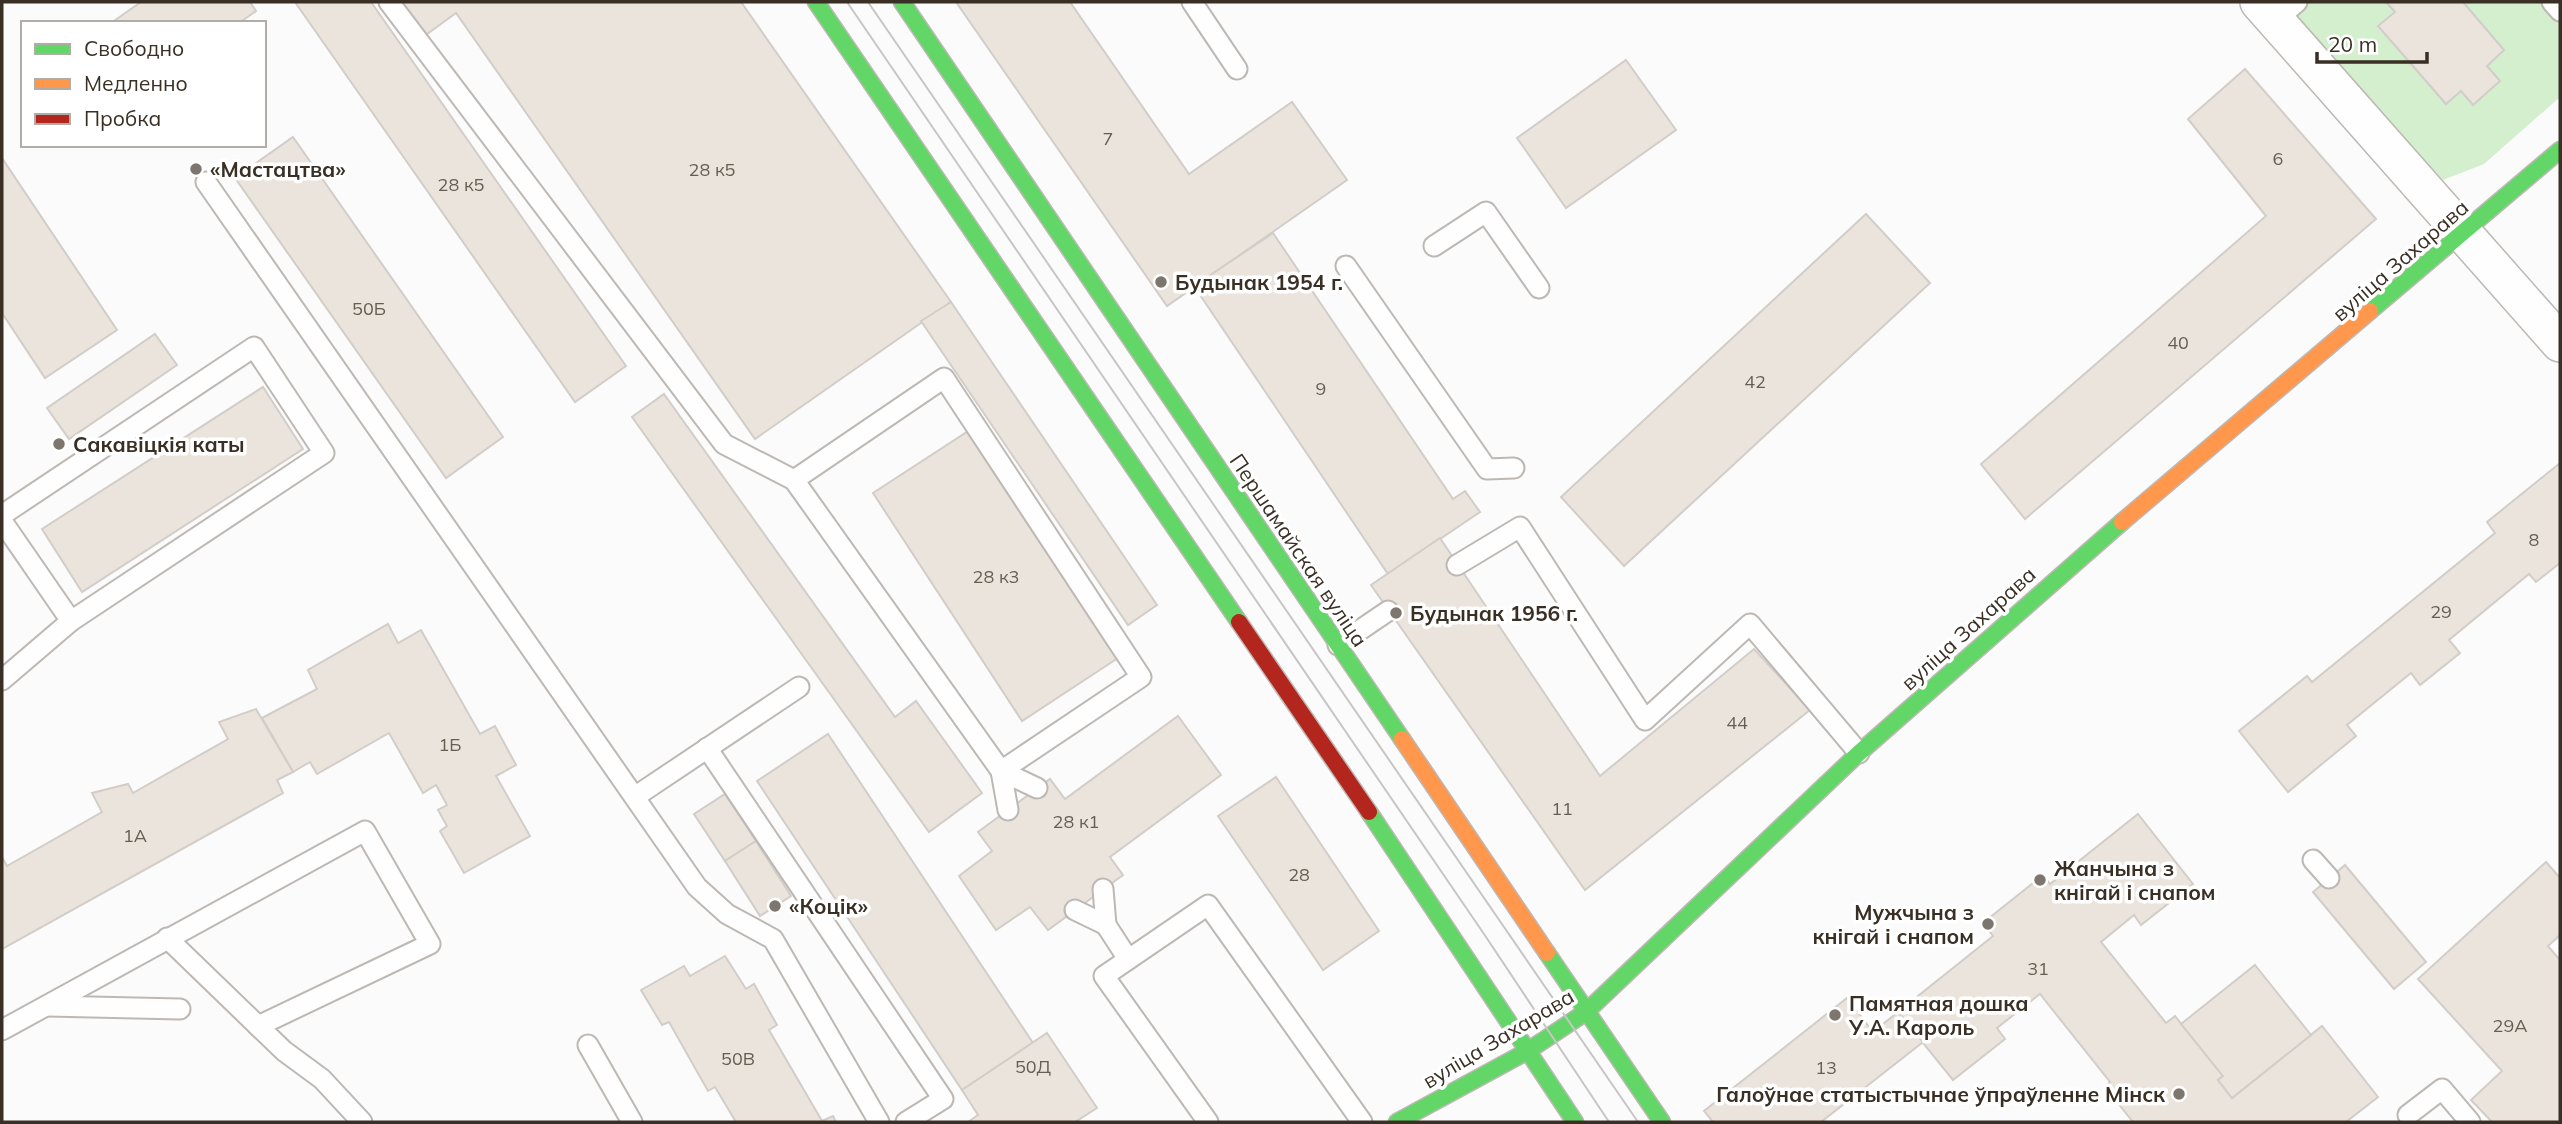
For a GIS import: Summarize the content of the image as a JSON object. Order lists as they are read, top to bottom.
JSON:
{
  "streets": {
    "main road": ["вуліца Захарава", "Першамайская вуліца"]
  },
  "crossings": [
    ["вуліца Захарава", "Першамайская вуліца"]
  ],
  "places": [
    "«Мастацтва»",
    "Будынак 1954 г.",
    "Сакавіцкія каты",
    "Будынак 1956 г.",
    "Жанчына з кнігай і снапом",
    "«Коцік»",
    "Мужчына з кнігай і снапом",
    "Памятная дошка У.А. Кароль",
    "Галоўнае статыстычнае ўпраўленне Мінск"
  ],
  "house_numbers": [
    "7",
    "6",
    "28 к5",
    "28 к5",
    "50Б",
    "40",
    "42",
    "9",
    "8",
    "28 к3",
    "29",
    "44",
    "1Б",
    "11",
    "28 к1",
    "1А",
    "28",
    "31",
    "29А",
    "50В",
    "50Д",
    "13"
  ],
  "legend": ["Свободно", "Медленно", "Пробка"],
  "scale_bar": "20 m"
}
